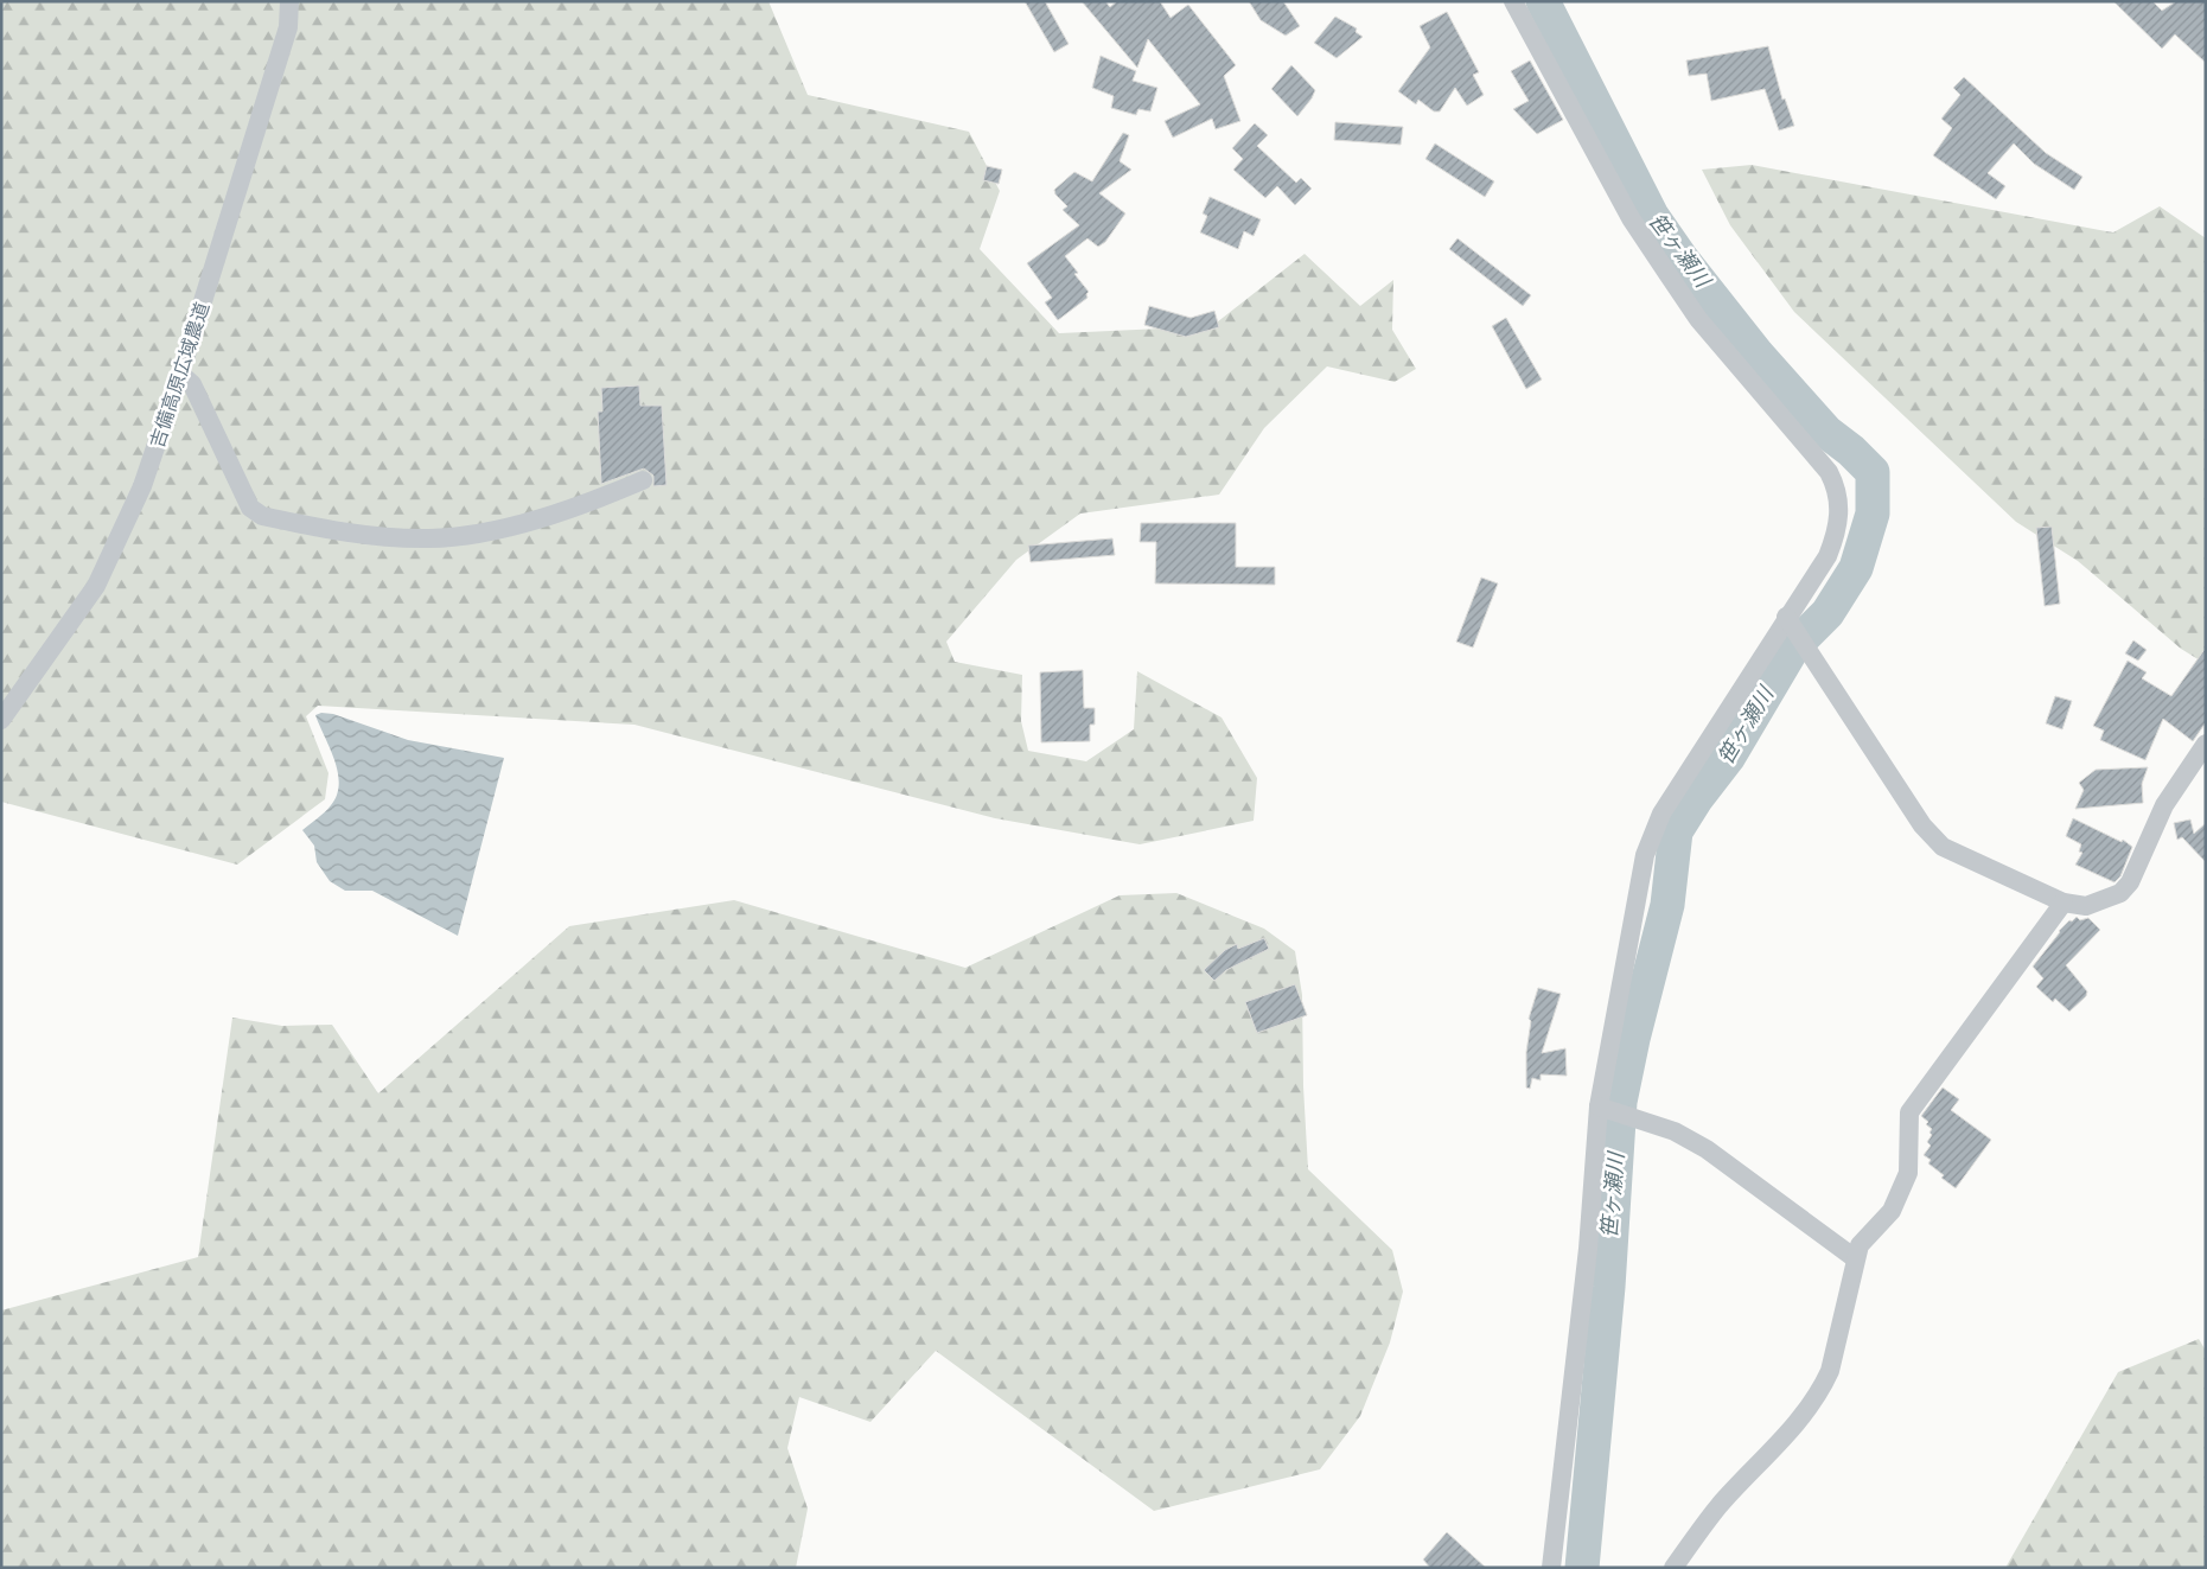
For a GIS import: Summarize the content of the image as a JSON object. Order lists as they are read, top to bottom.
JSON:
{
  "streets": {
    "street": ["吉備高原広域農道"]
  },
  "water": ["笹ヶ瀬川"]
}
